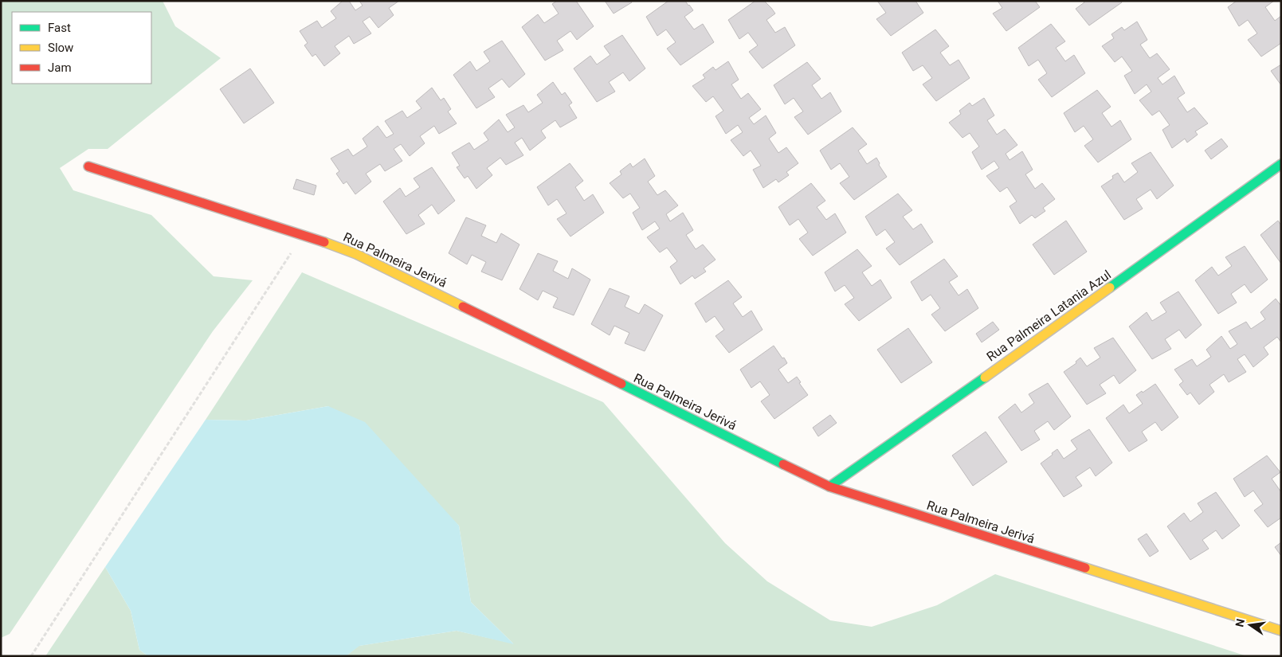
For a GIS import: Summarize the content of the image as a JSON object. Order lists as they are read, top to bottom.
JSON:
{
  "streets": {
    "street": ["Rua Palmeira Jerivá", "Rua Palmeira Latania Azul"]
  },
  "crossings": [
    ["Rua Palmeira Jerivá", "Rua Palmeira Latania Azul"]
  ],
  "legend": ["Fast", "Slow", "Jam"],
  "north": "left"
}
